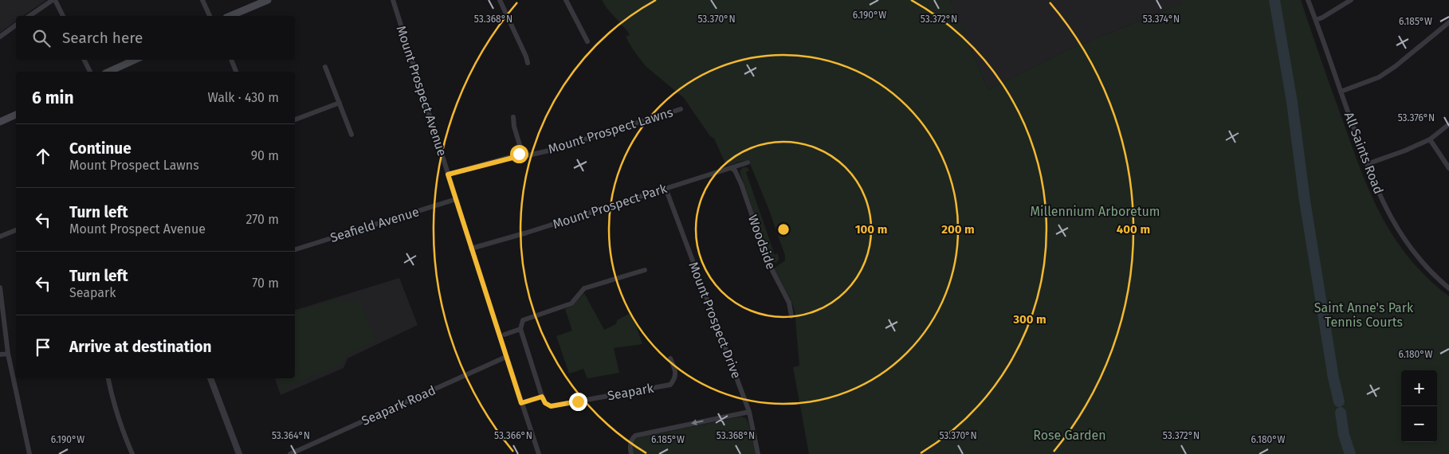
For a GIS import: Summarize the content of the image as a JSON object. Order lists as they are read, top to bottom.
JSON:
{
  "streets": {
    "street": [
      "Mount Prospect Avenue",
      "Mount Prospect Lawns",
      "All Saints Road",
      "Mount Prospect Park",
      "Seafield Avenue",
      "Woodside",
      "Mount Prospect Drive",
      "Seapark",
      "Seapark Road"
    ]
  },
  "crossings": [
    ["Mount Prospect Avenue", "Mount Prospect Lawns"],
    ["Mount Prospect Avenue", "Mount Prospect Park"],
    ["Mount Prospect Avenue", "Seafield Avenue"],
    ["Mount Prospect Avenue", "Seapark Road"],
    ["Mount Prospect Park", "Woodside"],
    ["Mount Prospect Park", "Mount Prospect Drive"]
  ],
  "parks": ["Millennium Arboretum", "Saint Anne's Park Tennis Courts", "Rose Garden"],
  "page": {
    "search": "Search here",
    "heading": ["6 min", "Walk · 430 m"],
    "list": [
      ["Continue", "Mount Prospect Lawns", "90 m"],
      ["Turn left", "Mount Prospect Avenue", "270 m"],
      ["Turn left", "Seapark", "70 m"],
      "Arrive at destination"
    ],
    "map_buttons": ["+", "−"]
  },
  "coordinates": [
    "6.190°W",
    "53.368°N",
    "53.370°N",
    "53.372°N",
    "53.374°N",
    "6.185°W",
    "53.376°N",
    "6.180°W",
    "53.364°N",
    "53.366°N"
  ],
  "rings": [
    "100 m",
    "200 m",
    "400 m",
    "300 m"
  ]
}
